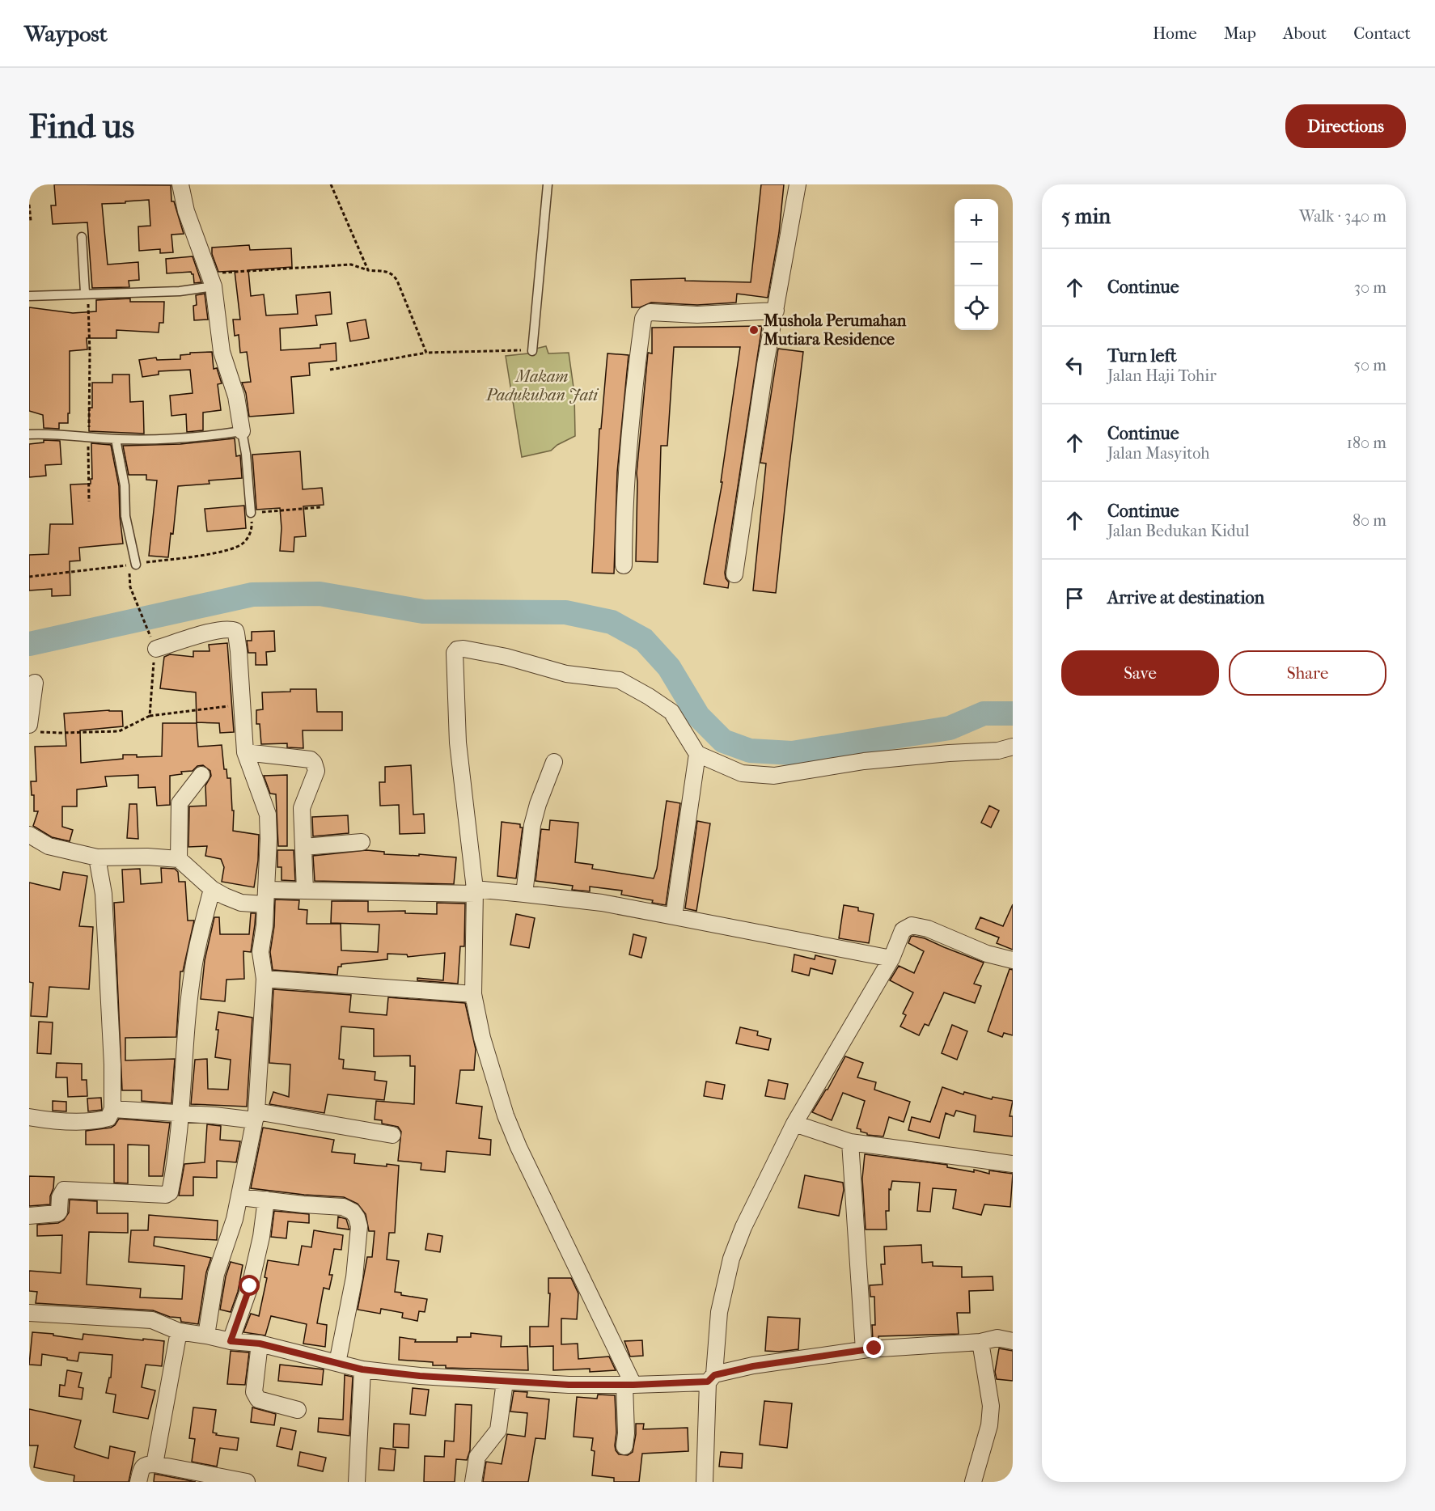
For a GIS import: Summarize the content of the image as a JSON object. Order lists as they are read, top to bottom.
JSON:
{
  "parks": ["Makam Padukuhan Jati"],
  "places": ["Mushola Perumahan Mutiara Residence"],
  "page": {
    "header": "Waypost",
    "nav": [
      "Home",
      "Map",
      "About",
      "Contact"
    ],
    "buttons": [
      "Directions",
      ["Save", "Share"]
    ],
    "title": "Find us",
    "heading": ["5 min", "Walk · 340 m"],
    "map_buttons": ["+", "−"],
    "list": [
      ["Continue", "30 m"],
      ["Turn left", "Jalan Haji Tohir", "50 m"],
      ["Continue", "Jalan Masyitoh", "180 m"],
      ["Continue", "Jalan Bedukan Kidul", "80 m"],
      "Arrive at destination"
    ]
  }
}
